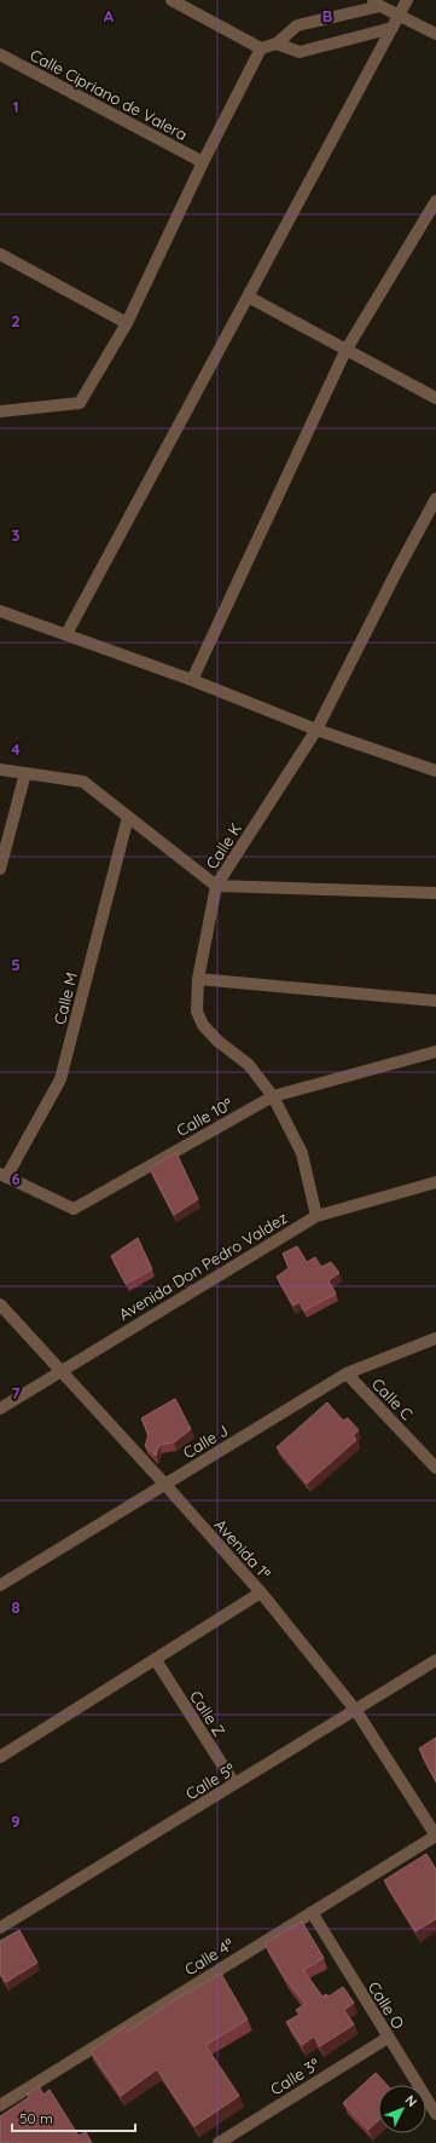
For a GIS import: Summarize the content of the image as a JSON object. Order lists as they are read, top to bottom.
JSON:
{
  "streets": {
    "street": [
      "Calle Cipriano de Valera",
      "Calle K",
      "Calle M",
      "Calle 10ª",
      "Avenida Don Pedro Valdez",
      "Calle C",
      "Calle J",
      "Avenida 1ª",
      "Calle Z",
      "Calle 5ª",
      "Calle 4ª",
      "Calle O",
      "Calle 3ª"
    ]
  },
  "crossings": [
    ["Calle K", "Calle 10ª"],
    ["Calle K", "Avenida Don Pedro Valdez"],
    ["Calle M", "Calle 10ª"],
    ["Avenida Don Pedro Valdez", "Avenida 1ª"],
    ["Calle C", "Calle J"],
    ["Calle J", "Avenida 1ª"],
    ["Avenida 1ª", "Calle 5ª"],
    ["Avenida 1ª", "Calle 4ª"],
    ["Calle Z", "Calle 5ª"],
    ["Calle 4ª", "Calle O"],
    ["Calle O", "Calle 3ª"]
  ],
  "scale_bar": "50 m",
  "north": "top right",
  "grid": {
    "columns": ["A", "B"],
    "rows": [
      "1",
      "2",
      "3",
      "4",
      "5",
      "6",
      "7",
      "8",
      "9"
    ]
  }
}
